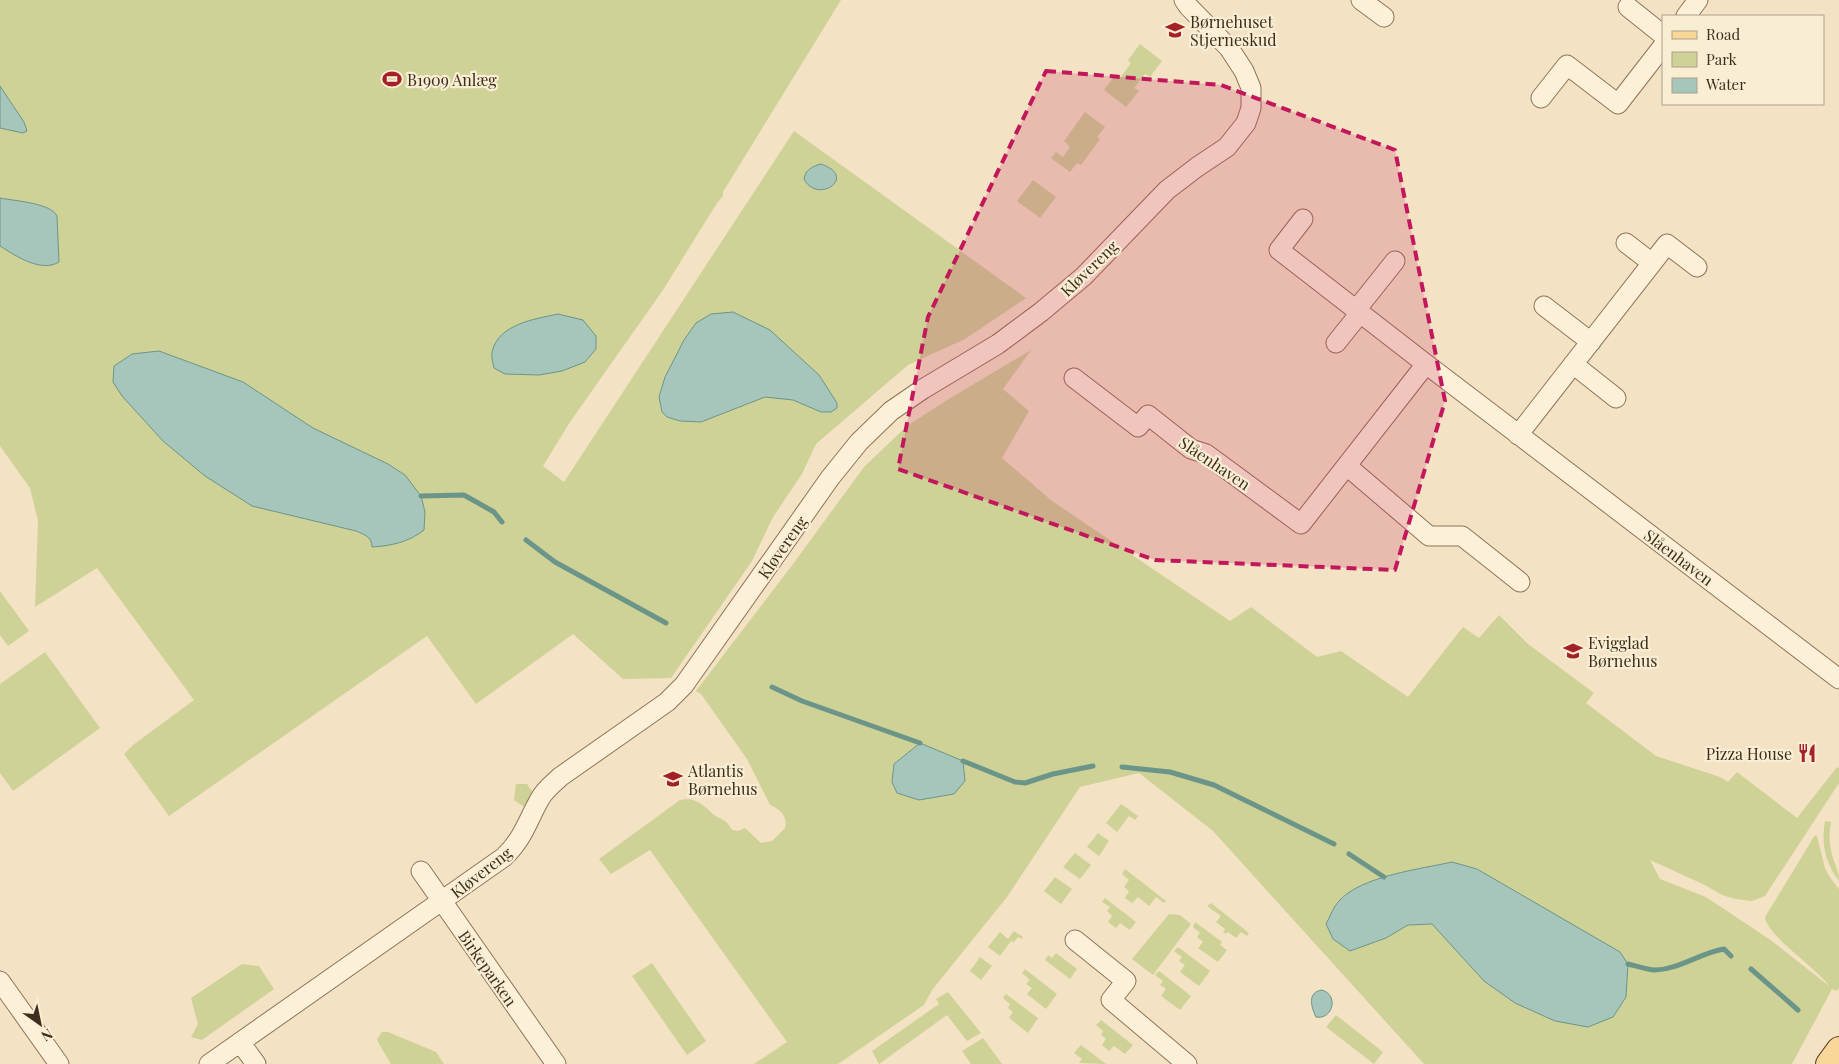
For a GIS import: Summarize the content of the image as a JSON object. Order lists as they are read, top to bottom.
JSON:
{
  "streets": {
    "street": ["Kløvereng", "Slåenhaven", "Birkeparken"]
  },
  "crossings": [
    ["Kløvereng", "Birkeparken"]
  ],
  "places": {
    "school or university": ["Børnehuset Stjerneskud", "Evigglad Børnehus", "Atlantis Børnehus"],
    "sports": ["B1909 Anlæg"],
    "restaurant": ["Pizza House"]
  },
  "legend": ["Road", "Park", "Water"],
  "north": "bottom right"
}
